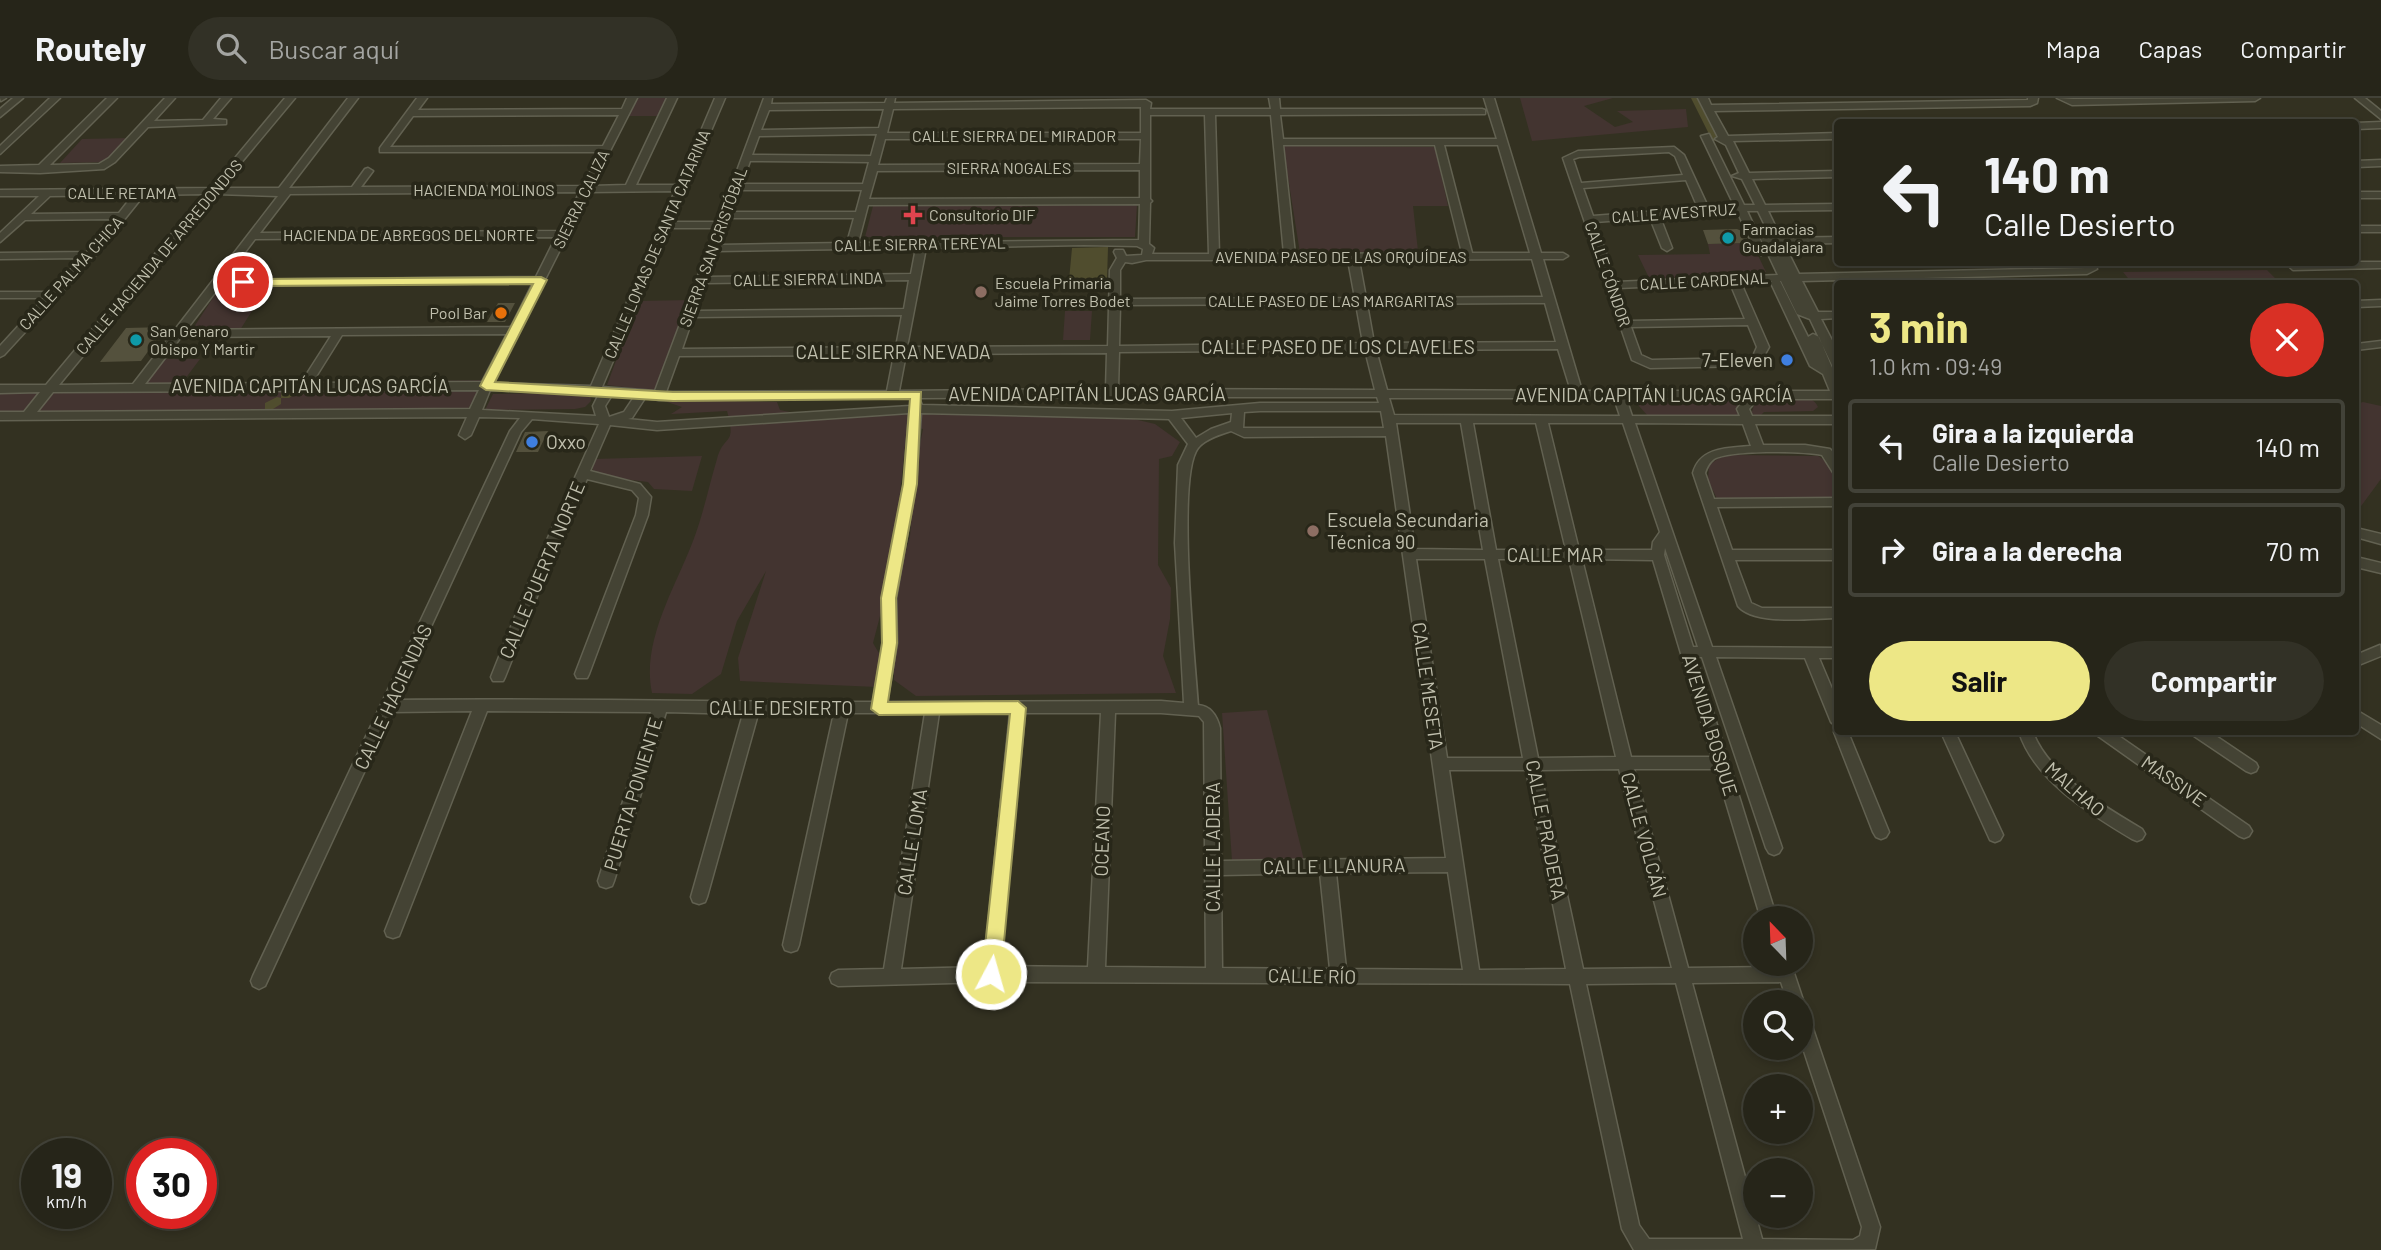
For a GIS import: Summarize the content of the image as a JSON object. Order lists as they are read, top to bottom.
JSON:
{
  "streets": {
    "street": [
      "CALLE SIERRA DEL MIRADOR",
      "SIERRA NOGALES",
      "HACIENDA MOLINOS",
      "CALLE RETAMA",
      "SIERRA CALIZA",
      "CALLE AVESTRUZ",
      "HACIENDA DE ABREGOS DEL NORTE",
      "CALLE LOMAS DE SANTA CATARINA",
      "CALLE SIERRA TEREYAL",
      "SIERRA SAN CRISTÓBAL",
      "CALLE HACIENDA DE ARREDONDOS",
      "AVENIDA PASEO DE LAS ORQUÍDEAS",
      "CALLE PALMA CHICA",
      "CALLE CÓNDOR",
      "CALLE SIERRA LINDA",
      "CALLE CARDENAL",
      "CALLE PASEO DE LAS MARGARITAS",
      "CALLE PASEO DE LOS CLAVELES",
      "CALLE SIERRA NEVADA",
      "AVENIDA CAPITÁN LUCAS GARCÍA",
      "CALLE MAR",
      "CALLE PUERTA NORTE",
      "CALLE MESETA",
      "CALLE HACIENDAS",
      "CALLE DESIERTO",
      "AVENIDA BOSQUE",
      "MASSIVE",
      "MALHAO",
      "PUERTA PONIENTE",
      "CALLE PRADERA",
      "CALLE VOLCÁN",
      "OCEANO",
      "CALLE LOMA",
      "CALLE LADERA",
      "CALLE LLANURA",
      "CALLE RÍO"
    ]
  },
  "crossings": [
    ["CALLE SIERRA DEL MIRADOR", "SIERRA SAN CRISTÓBAL"],
    ["SIERRA NOGALES", "SIERRA SAN CRISTÓBAL"],
    ["HACIENDA MOLINOS", "CALLE RETAMA"],
    ["HACIENDA MOLINOS", "SIERRA CALIZA"],
    ["HACIENDA MOLINOS", "CALLE LOMAS DE SANTA CATARINA"],
    ["CALLE RETAMA", "CALLE HACIENDA DE ARREDONDOS"],
    ["CALLE RETAMA", "CALLE PALMA CHICA"],
    ["SIERRA CALIZA", "HACIENDA DE ABREGOS DEL NORTE"],
    ["SIERRA CALIZA", "AVENIDA CAPITÁN LUCAS GARCÍA"],
    ["CALLE AVESTRUZ", "CALLE CÓNDOR"],
    ["CALLE LOMAS DE SANTA CATARINA", "AVENIDA CAPITÁN LUCAS GARCÍA"],
    ["CALLE SIERRA TEREYAL", "SIERRA SAN CRISTÓBAL"],
    ["SIERRA SAN CRISTÓBAL", "CALLE SIERRA LINDA"],
    ["SIERRA SAN CRISTÓBAL", "CALLE SIERRA NEVADA"],
    ["SIERRA SAN CRISTÓBAL", "AVENIDA CAPITÁN LUCAS GARCÍA"],
    ["CALLE HACIENDA DE ARREDONDOS", "AVENIDA CAPITÁN LUCAS GARCÍA"],
    ["AVENIDA PASEO DE LAS ORQUÍDEAS", "CALLE MESETA"],
    ["CALLE CÓNDOR", "CALLE CARDENAL"],
    ["CALLE PASEO DE LAS MARGARITAS", "CALLE MESETA"],
    ["CALLE PASEO DE LOS CLAVELES", "CALLE SIERRA NEVADA"],
    ["CALLE PASEO DE LOS CLAVELES", "CALLE MESETA"],
    ["AVENIDA CAPITÁN LUCAS GARCÍA", "CALLE PUERTA NORTE"],
    ["AVENIDA CAPITÁN LUCAS GARCÍA", "CALLE MESETA"],
    ["AVENIDA CAPITÁN LUCAS GARCÍA", "CALLE HACIENDAS"],
    ["AVENIDA CAPITÁN LUCAS GARCÍA", "AVENIDA BOSQUE"],
    ["AVENIDA CAPITÁN LUCAS GARCÍA", "CALLE PRADERA"],
    ["AVENIDA CAPITÁN LUCAS GARCÍA", "CALLE VOLCÁN"],
    ["CALLE MAR", "CALLE MESETA"],
    ["CALLE MAR", "AVENIDA BOSQUE"],
    ["CALLE MAR", "CALLE PRADERA"],
    ["CALLE MAR", "CALLE VOLCÁN"],
    ["CALLE MESETA", "CALLE LLANURA"],
    ["CALLE MESETA", "CALLE RÍO"],
    ["CALLE HACIENDAS", "CALLE DESIERTO"],
    ["CALLE DESIERTO", "PUERTA PONIENTE"],
    ["CALLE DESIERTO", "OCEANO"],
    ["CALLE DESIERTO", "CALLE LOMA"],
    ["CALLE DESIERTO", "CALLE LADERA"],
    ["CALLE PRADERA", "CALLE VOLCÁN"],
    ["CALLE PRADERA", "CALLE RÍO"],
    ["CALLE VOLCÁN", "CALLE RÍO"],
    ["OCEANO", "CALLE RÍO"],
    ["CALLE LOMA", "CALLE RÍO"],
    ["CALLE LADERA", "CALLE LLANURA"],
    ["CALLE LADERA", "CALLE RÍO"]
  ],
  "places": {
    "health": ["Consultorio DIF"],
    "other": [
      "Farmacias Guadalajara",
      "Escuela Primaria Jaime Torres Bodet",
      "Pool Bar",
      "San Genaro Obispo Y Martir",
      "7-Eleven",
      "Oxxo",
      "Escuela Secundaria Técnica 90"
    ]
  },
  "north": "top left",
  "page": {
    "header": "Routely",
    "search": "Buscar aquí",
    "nav": ["Mapa", "Capas", "Compartir"],
    "turn": ["140 m", "Calle Desierto"],
    "heading": ["3 min", "1.0 km · 09:49"],
    "list": [
      {
        "name": "Gira a la izquierda",
        "note": "Calle Desierto",
        "value": "140 m"
      },
      {
        "name": "Gira a la derecha",
        "value": "70 m"
      }
    ],
    "buttons": ["Salir", "Compartir"],
    "map_buttons": ["+", "−"],
    "speed": "19 km/h",
    "limit": "30"
  }
}
